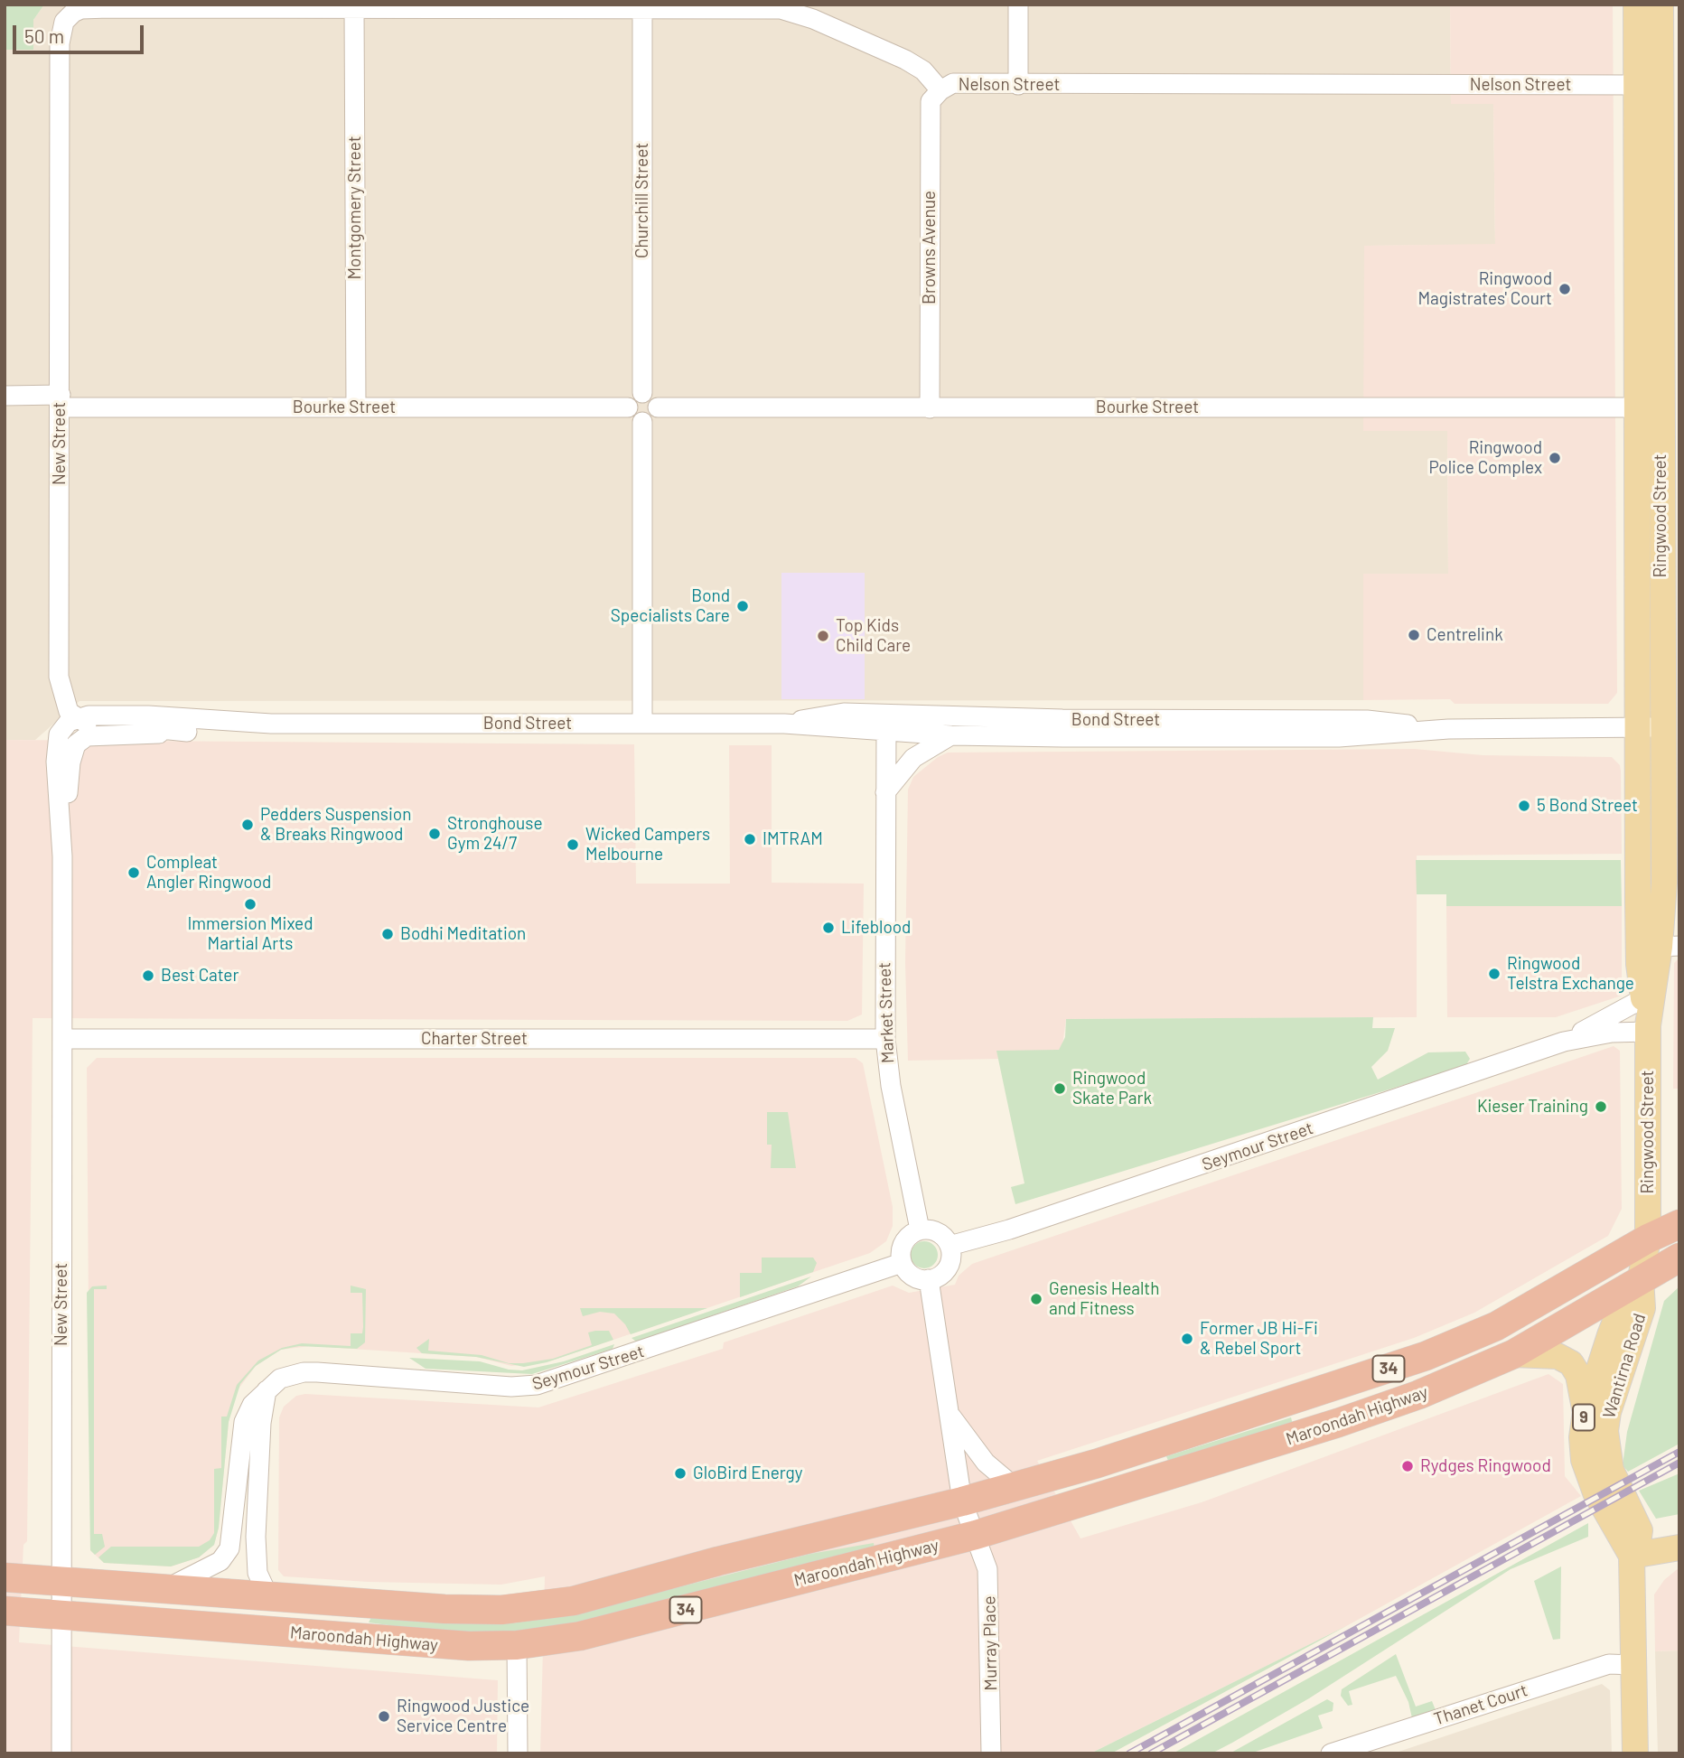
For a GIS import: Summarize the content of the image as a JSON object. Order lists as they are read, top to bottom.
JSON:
{
  "streets": {
    "highway": ["34", "Maroondah Highway"],
    "main road": ["Ringwood Street", "Wantirna Road", "9"],
    "street": [
      "Nelson Street",
      "Churchill Street",
      "Montgomery Street",
      "Browns Avenue",
      "Bourke Street",
      "New Street",
      "Bond Street",
      "Market Street",
      "Charter Street",
      "Seymour Street",
      "Murray Place",
      "Thanet Court"
    ]
  },
  "crossings": [
    ["Nelson Street", "Churchill Street"],
    ["Nelson Street", "Montgomery Street"],
    ["Nelson Street", "Browns Avenue"],
    ["Nelson Street", "New Street"],
    ["Nelson Street", "Ringwood Street"],
    ["Churchill Street", "Bourke Street"],
    ["Montgomery Street", "Bourke Street"],
    ["Browns Avenue", "Bourke Street"],
    ["Bourke Street", "New Street"],
    ["Bourke Street", "Ringwood Street"],
    ["New Street", "Bond Street"],
    ["New Street", "Charter Street"],
    ["New Street", "Maroondah Highway"],
    ["Ringwood Street", "Bond Street"],
    ["Ringwood Street", "Seymour Street"],
    ["Ringwood Street", "Maroondah Highway"],
    ["Ringwood Street", "9"],
    ["Bond Street", "Market Street"],
    ["Market Street", "Charter Street"],
    ["Market Street", "Seymour Street"],
    ["Seymour Street", "Maroondah Highway"],
    ["Wantirna Road", "Maroondah Highway"],
    ["Wantirna Road", "9"],
    ["Wantirna Road", "Thanet Court"],
    ["Maroondah Highway", "9"],
    ["Maroondah Highway", "Murray Place"]
  ],
  "places": [
    "Ringwood Magistrates' Court",
    "Ringwood Police Complex",
    "Bond Specialists Care",
    "Centrelink",
    "Top Kids Child Care",
    "5 Bond Street",
    "Pedders Suspension & Breaks Ringwood",
    "Stronghouse Gym 24/7",
    "IMTRAM",
    "Wicked Campers Melbourne",
    "Compleat Angler Ringwood",
    "Immersion Mixed Martial Arts",
    "Lifeblood",
    "Bodhi Meditation",
    "Ringwood Telstra Exchange",
    "Best Cater",
    "Ringwood Skate Park",
    "Kieser Training",
    "Genesis Health and Fitness",
    "Former JB Hi-Fi & Rebel Sport",
    "Rydges Ringwood",
    "GloBird Energy",
    "Ringwood Justice Service Centre"
  ],
  "scale_bar": "50 m"
}
